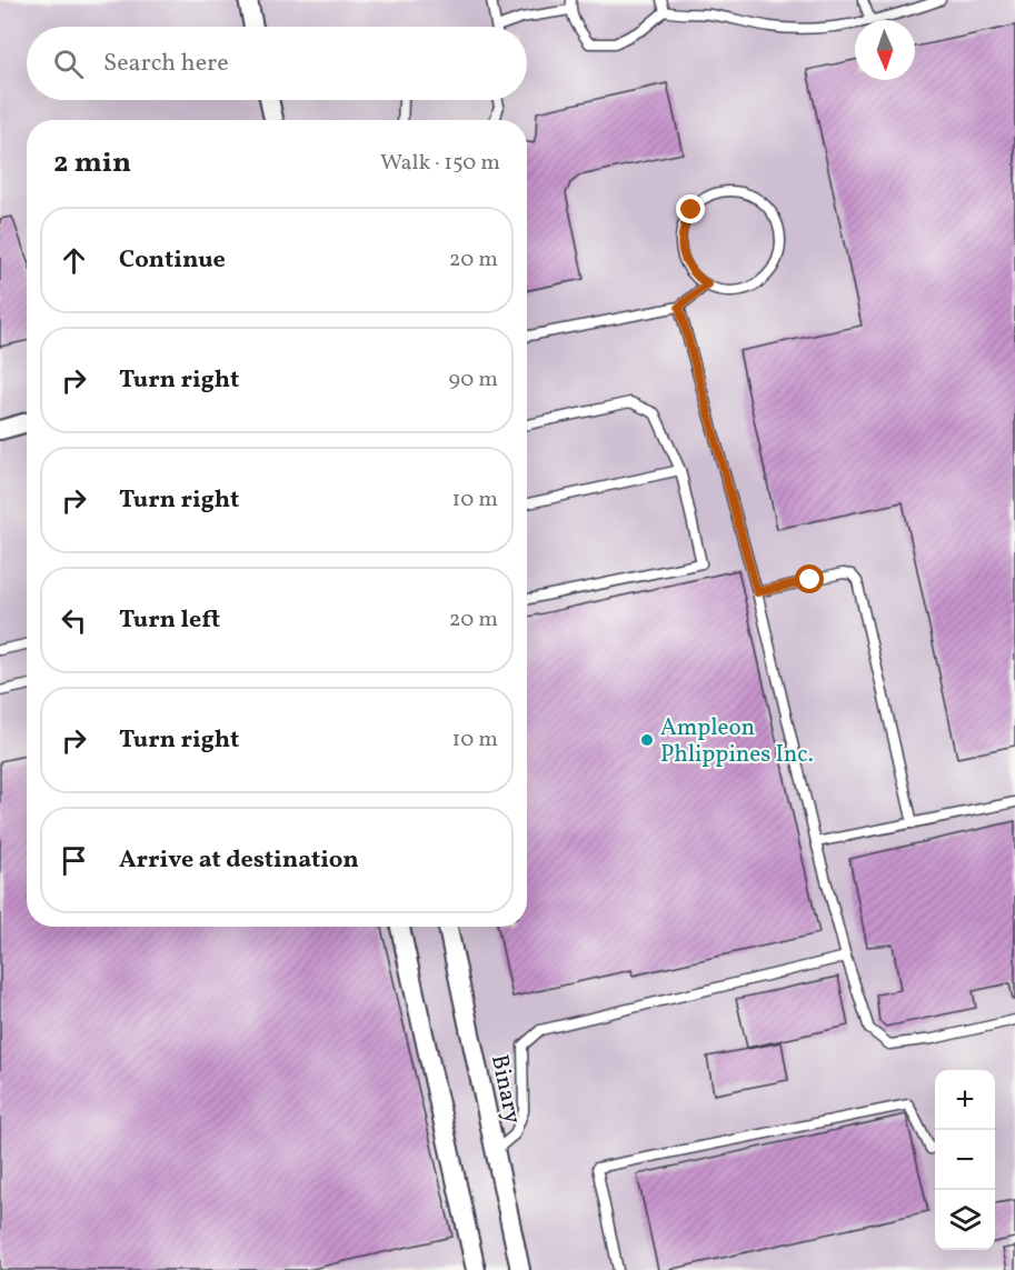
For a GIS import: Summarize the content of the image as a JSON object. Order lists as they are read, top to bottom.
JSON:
{
  "streets": {
    "street": ["Binary"]
  },
  "places": ["Ampleon Phlippines Inc."],
  "north": "bottom",
  "page": {
    "search": "Search here",
    "heading": ["2 min", "Walk · 150 m"],
    "list": [
      ["Continue", "20 m"],
      ["Turn right", "90 m"],
      ["Turn right", "10 m"],
      ["Turn left", "20 m"],
      ["Turn right", "10 m"],
      "Arrive at destination"
    ],
    "map_buttons": ["+", "−"]
  }
}
